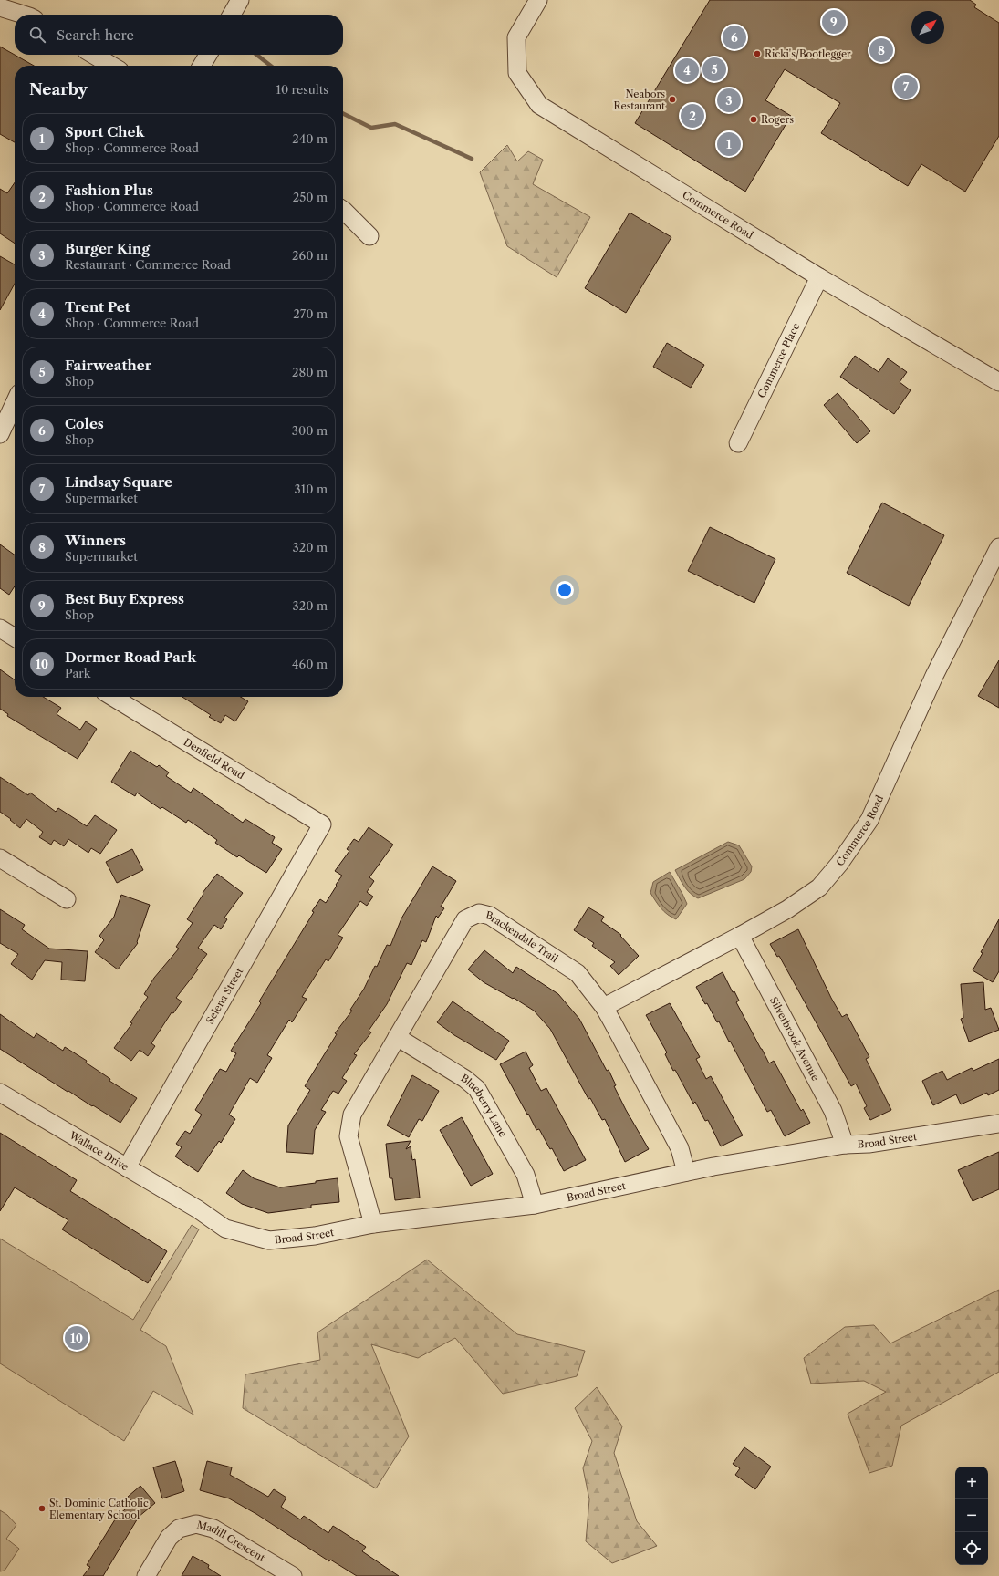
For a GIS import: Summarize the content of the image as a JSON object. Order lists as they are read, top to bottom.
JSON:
{
  "streets": {
    "street": [
      "Commerce Road",
      "Commerce Place",
      "Denfield Road",
      "Brackendale Trail",
      "Selena Street",
      "Silverbrook Avenue",
      "Blueberry Lane",
      "Broad Street",
      "Wallace Drive",
      "Madill Crescent"
    ]
  },
  "crossings": [
    ["Commerce Road", "Commerce Place"],
    ["Commerce Road", "Brackendale Trail"],
    ["Commerce Road", "Silverbrook Avenue"],
    ["Denfield Road", "Selena Street"],
    ["Brackendale Trail", "Blueberry Lane"],
    ["Brackendale Trail", "Broad Street"],
    ["Selena Street", "Wallace Drive"],
    ["Silverbrook Avenue", "Broad Street"],
    ["Blueberry Lane", "Broad Street"],
    ["Broad Street", "Wallace Drive"]
  ],
  "places": [
    "Ricki's/Bootlegger",
    "Neabors Restaurant",
    "Rogers",
    "St. Dominic Catholic Elementary School"
  ],
  "north": "top right",
  "page": {
    "pins": [
      "9",
      "6",
      "8",
      "5",
      "4",
      "7",
      "3",
      "2",
      "1",
      "10"
    ],
    "search": "Search here",
    "heading": ["Nearby", "10 results"],
    "list": [
      {
        "mark": "1",
        "name": "Sport Chek",
        "note": "Shop · Commerce Road",
        "value": "240 m"
      },
      {
        "mark": "2",
        "name": "Fashion Plus",
        "note": "Shop · Commerce Road",
        "value": "250 m"
      },
      {
        "mark": "3",
        "name": "Burger King",
        "note": "Restaurant · Commerce Road",
        "value": "260 m"
      },
      {
        "mark": "4",
        "name": "Trent Pet",
        "note": "Shop · Commerce Road",
        "value": "270 m"
      },
      {
        "mark": "5",
        "name": "Fairweather",
        "note": "Shop",
        "value": "280 m"
      },
      {
        "mark": "6",
        "name": "Coles",
        "note": "Shop",
        "value": "300 m"
      },
      {
        "mark": "7",
        "name": "Lindsay Square",
        "note": "Supermarket",
        "value": "310 m"
      },
      {
        "mark": "8",
        "name": "Winners",
        "note": "Supermarket",
        "value": "320 m"
      },
      {
        "mark": "9",
        "name": "Best Buy Express",
        "note": "Shop",
        "value": "320 m"
      },
      {
        "mark": "10",
        "name": "Dormer Road Park",
        "note": "Park",
        "value": "460 m"
      }
    ],
    "map_buttons": ["+", "−"]
  }
}
